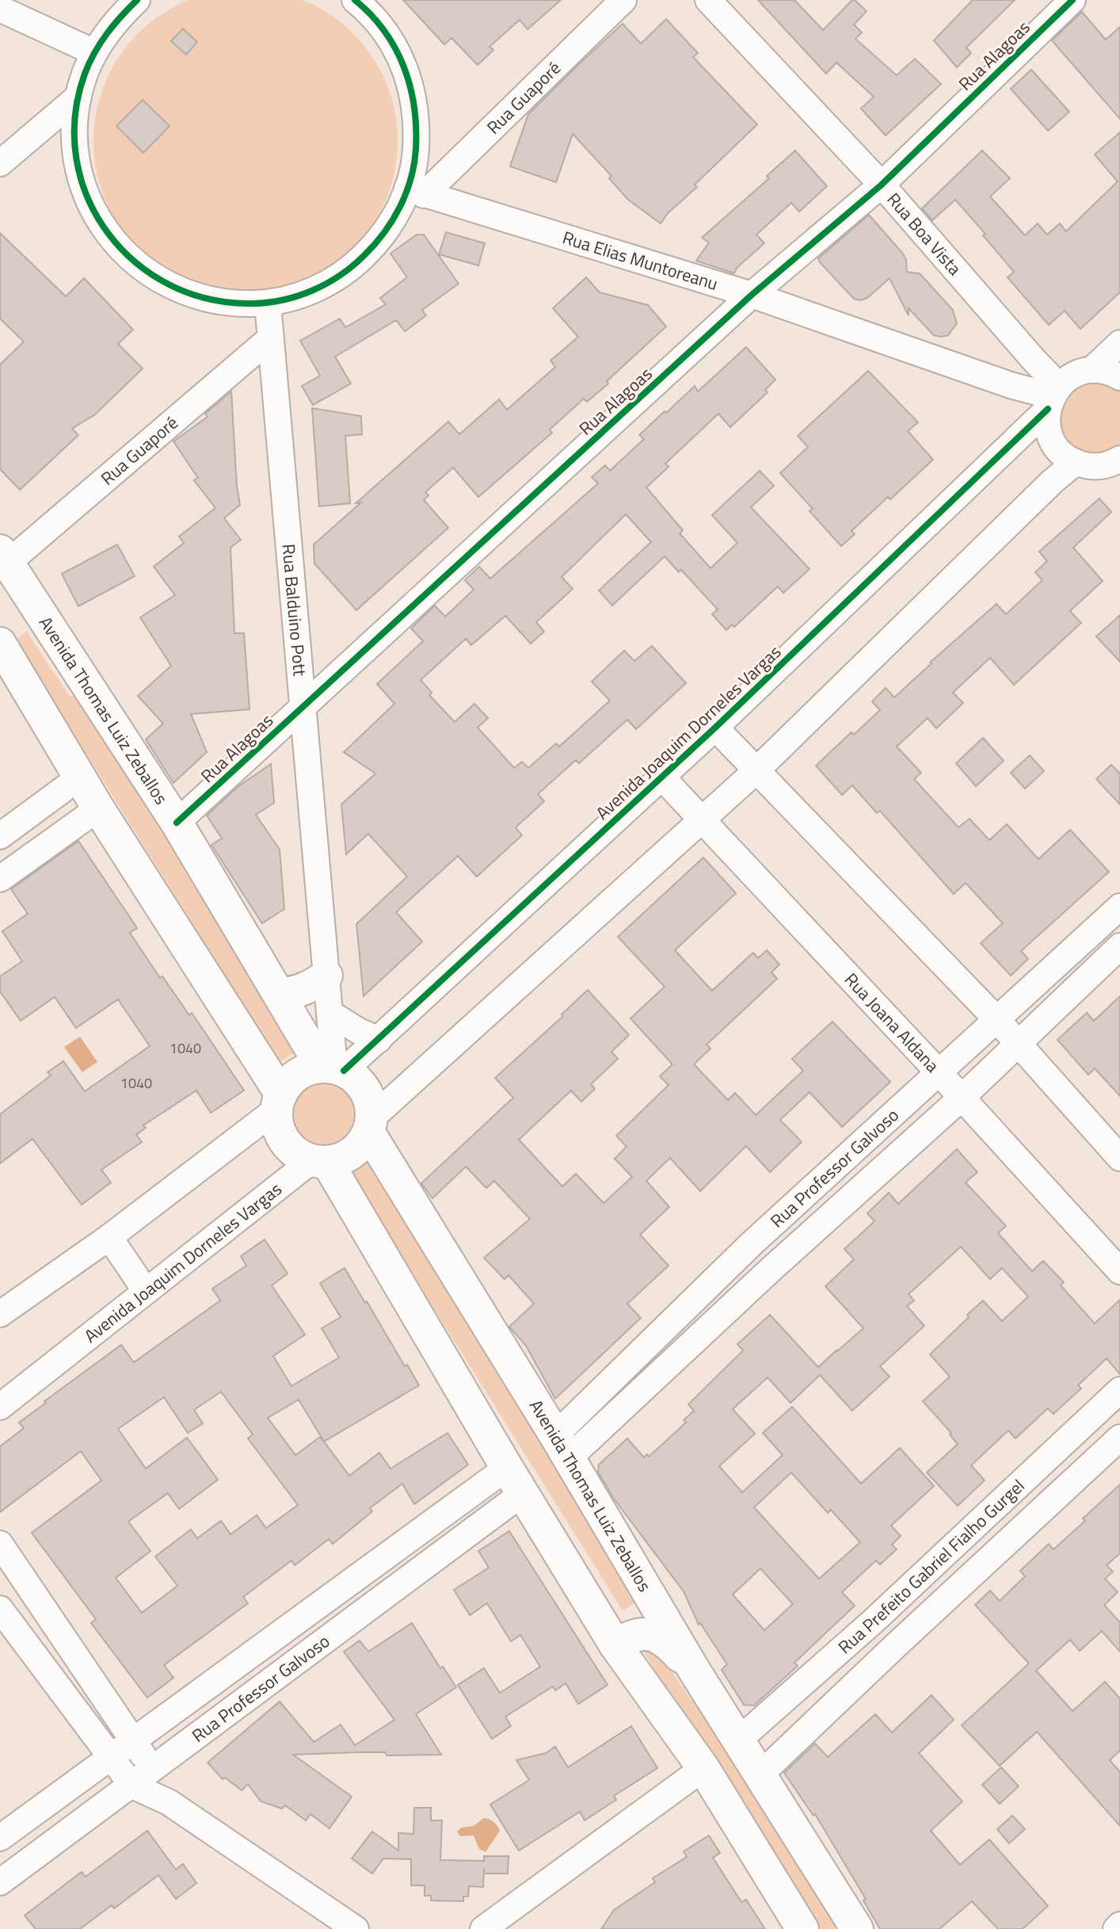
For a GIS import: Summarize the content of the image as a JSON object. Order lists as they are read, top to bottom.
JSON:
{
  "streets": {
    "main road": ["Avenida Thomas Luiz Zeballos", "Avenida Joaquim Dorneles Vargas"],
    "street": [
      "Rua Alagoas",
      "Rua Guaporé",
      "Rua Boa Vista",
      "Rua Elias Muntoreanu",
      "Rua Balduino Pott",
      "Rua Joana Aldana",
      "Rua Professor Galvoso",
      "Rua Prefeito Gabriel Fialho Gurgel"
    ]
  },
  "crossings": [
    ["Rua Alagoas", "Rua Boa Vista"],
    ["Rua Alagoas", "Rua Elias Muntoreanu"],
    ["Rua Alagoas", "Rua Balduino Pott"],
    ["Rua Alagoas", "Avenida Thomas Luiz Zeballos"],
    ["Rua Guaporé", "Rua Elias Muntoreanu"],
    ["Rua Guaporé", "Rua Balduino Pott"],
    ["Rua Guaporé", "Avenida Thomas Luiz Zeballos"],
    ["Rua Boa Vista", "Rua Elias Muntoreanu"],
    ["Rua Boa Vista", "Avenida Joaquim Dorneles Vargas"],
    ["Rua Elias Muntoreanu", "Avenida Joaquim Dorneles Vargas"],
    ["Rua Balduino Pott", "Avenida Thomas Luiz Zeballos"],
    ["Rua Balduino Pott", "Avenida Joaquim Dorneles Vargas"],
    ["Avenida Thomas Luiz Zeballos", "Avenida Joaquim Dorneles Vargas"],
    ["Avenida Thomas Luiz Zeballos", "Rua Professor Galvoso"],
    ["Avenida Thomas Luiz Zeballos", "Rua Prefeito Gabriel Fialho Gurgel"],
    ["Avenida Joaquim Dorneles Vargas", "Rua Joana Aldana"],
    ["Rua Joana Aldana", "Rua Professor Galvoso"]
  ],
  "house_numbers": ["1040", "1040"]
}
